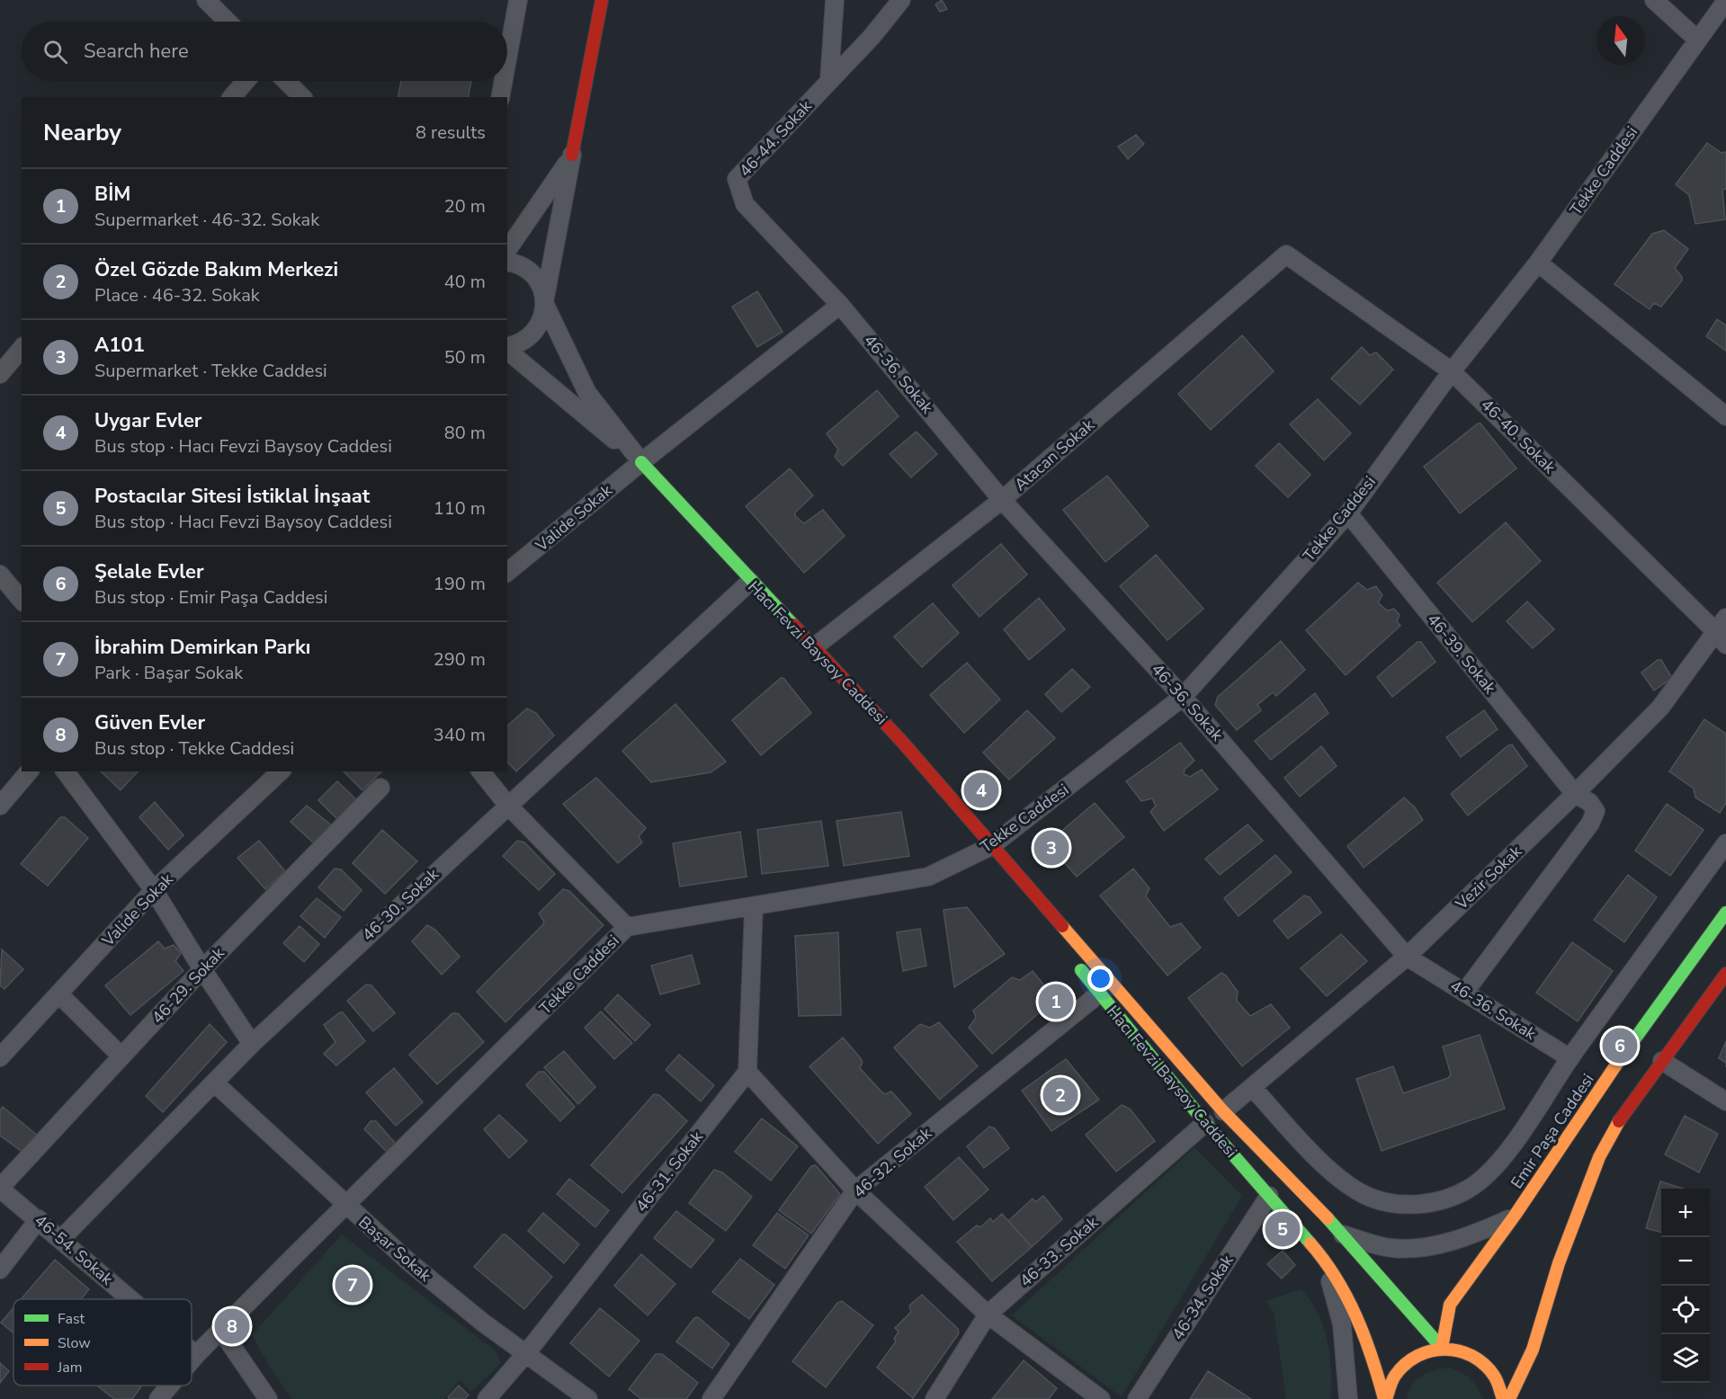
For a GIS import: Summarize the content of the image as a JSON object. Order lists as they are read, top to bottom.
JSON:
{
  "streets": {
    "street": [
      "46-44. Sokak",
      "Tekke Caddesi",
      "46-36. Sokak",
      "46-40. Sokak",
      "Atacan Sokak",
      "Valide Sokak",
      "Hacı Fevzi Baysoy Caddesi",
      "46-39. Sokak",
      "Vezir Sokak",
      "46-30. Sokak",
      "46-29. Sokak",
      "Emir Paşa Caddesi",
      "46-32. Sokak",
      "46-31. Sokak",
      "Başar Sokak",
      "46-54. Sokak",
      "46-33. Sokak",
      "46-34. Sokak"
    ]
  },
  "crossings": [
    ["46-44. Sokak", "46-36. Sokak"],
    ["46-44. Sokak", "Valide Sokak"],
    ["Tekke Caddesi", "46-36. Sokak"],
    ["Tekke Caddesi", "46-40. Sokak"],
    ["Tekke Caddesi", "Hacı Fevzi Baysoy Caddesi"],
    ["Tekke Caddesi", "46-39. Sokak"],
    ["Tekke Caddesi", "Başar Sokak"],
    ["Tekke Caddesi", "46-54. Sokak"],
    ["46-36. Sokak", "Atacan Sokak"],
    ["46-36. Sokak", "Valide Sokak"],
    ["46-36. Sokak", "46-39. Sokak"],
    ["46-36. Sokak", "Vezir Sokak"],
    ["46-40. Sokak", "Atacan Sokak"],
    ["46-40. Sokak", "Vezir Sokak"],
    ["Atacan Sokak", "Hacı Fevzi Baysoy Caddesi"],
    ["Valide Sokak", "Hacı Fevzi Baysoy Caddesi"],
    ["Hacı Fevzi Baysoy Caddesi", "Vezir Sokak"],
    ["Hacı Fevzi Baysoy Caddesi", "46-30. Sokak"],
    ["Hacı Fevzi Baysoy Caddesi", "Emir Paşa Caddesi"],
    ["Hacı Fevzi Baysoy Caddesi", "46-32. Sokak"],
    ["Hacı Fevzi Baysoy Caddesi", "46-33. Sokak"],
    ["Hacı Fevzi Baysoy Caddesi", "46-34. Sokak"],
    ["46-39. Sokak", "Vezir Sokak"],
    ["46-30. Sokak", "Başar Sokak"],
    ["46-30. Sokak", "46-54. Sokak"],
    ["46-29. Sokak", "46-54. Sokak"],
    ["46-31. Sokak", "Başar Sokak"]
  ],
  "legend": ["Fast", "Slow", "Jam"],
  "north": "top",
  "page": {
    "search": "Search here",
    "heading": ["Nearby", "8 results"],
    "list": [
      {
        "mark": "1",
        "name": "BİM",
        "note": "Supermarket · 46-32. Sokak",
        "value": "20 m"
      },
      {
        "mark": "2",
        "name": "Özel Gözde Bakım Merkezi",
        "note": "Place · 46-32. Sokak",
        "value": "40 m"
      },
      {
        "mark": "3",
        "name": "A101",
        "note": "Supermarket · Tekke Caddesi",
        "value": "50 m"
      },
      {
        "mark": "4",
        "name": "Uygar Evler",
        "note": "Bus stop · Hacı Fevzi Baysoy Caddesi",
        "value": "80 m"
      },
      {
        "mark": "5",
        "name": "Postacılar Sitesi İstiklal İnşaat",
        "note": "Bus stop · Hacı Fevzi Baysoy Caddesi",
        "value": "110 m"
      },
      {
        "mark": "6",
        "name": "Şelale Evler",
        "note": "Bus stop · Emir Paşa Caddesi",
        "value": "190 m"
      },
      {
        "mark": "7",
        "name": "İbrahim Demirkan Parkı",
        "note": "Park · Başar Sokak",
        "value": "290 m"
      },
      {
        "mark": "8",
        "name": "Güven Evler",
        "note": "Bus stop · Tekke Caddesi",
        "value": "340 m"
      }
    ],
    "pins": [
      "4",
      "3",
      "1",
      "6",
      "2",
      "5",
      "7",
      "8"
    ],
    "map_buttons": ["+", "−"]
  }
}
